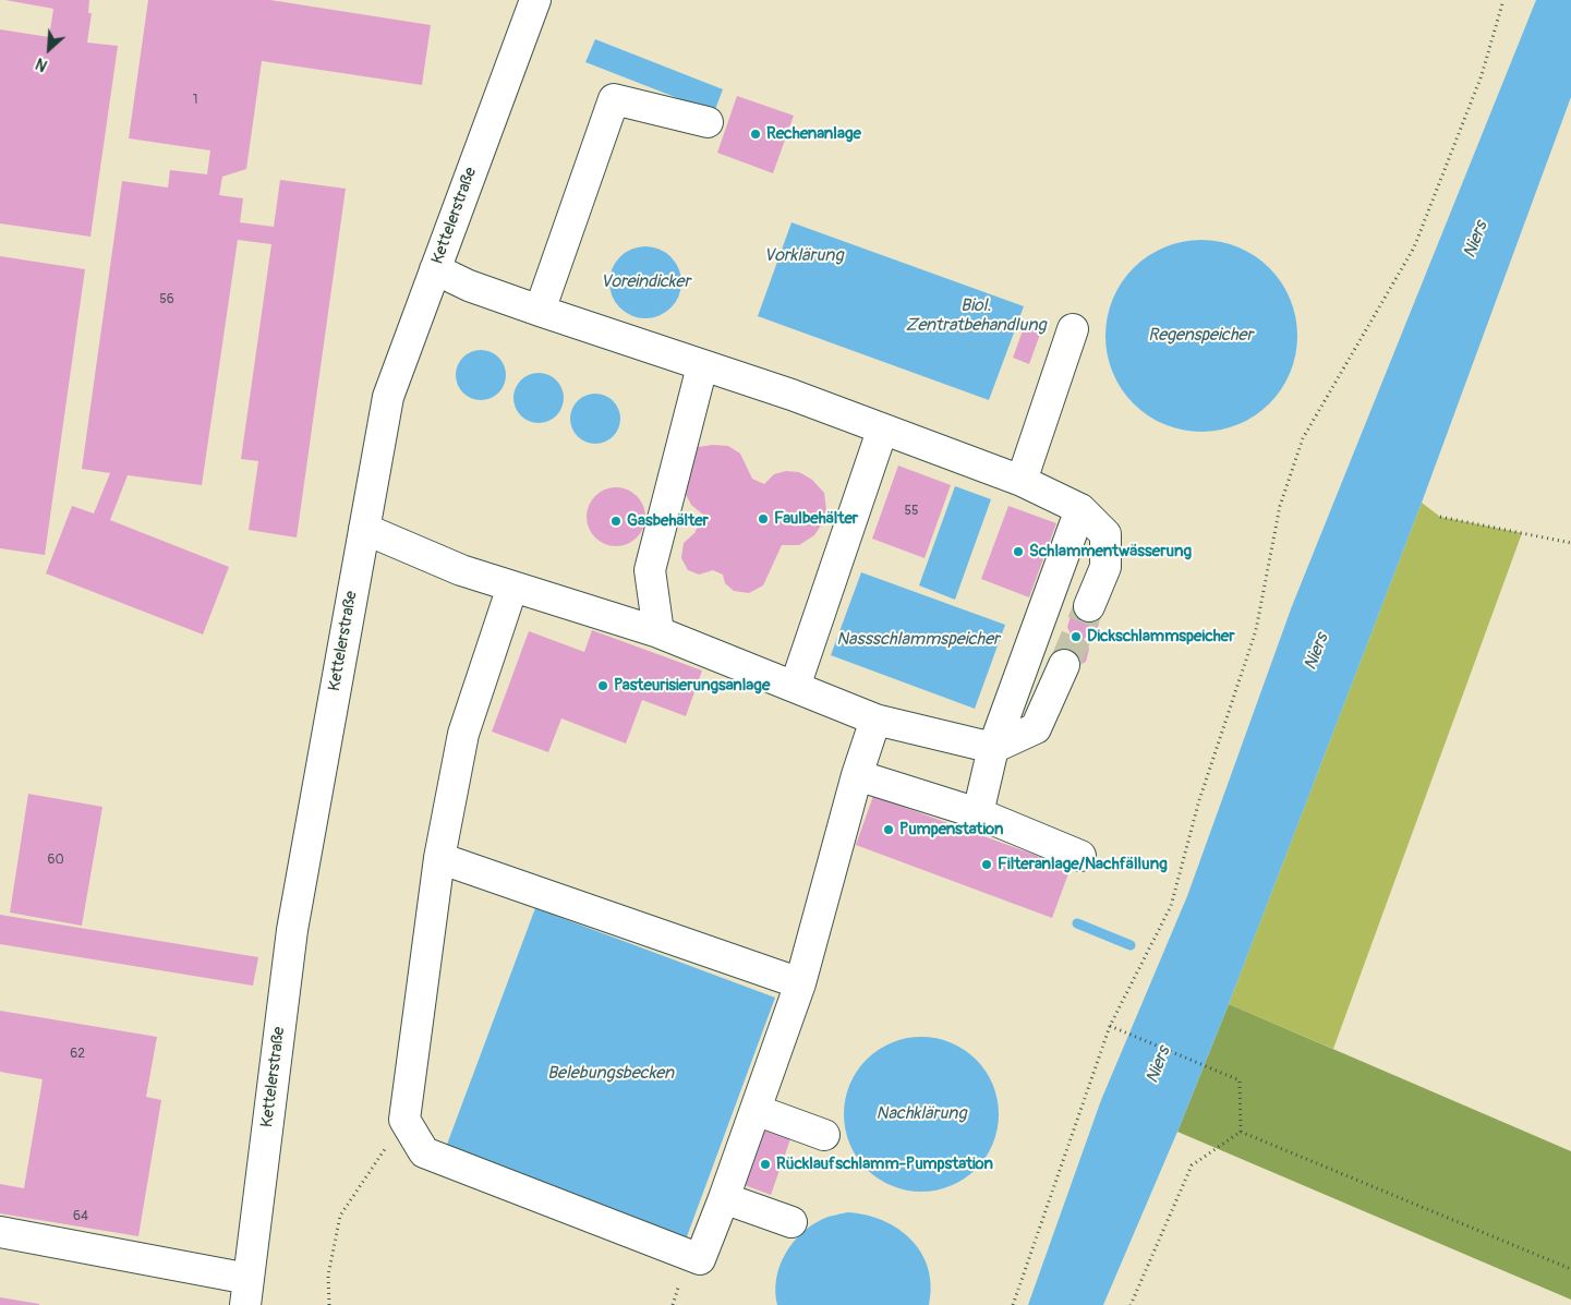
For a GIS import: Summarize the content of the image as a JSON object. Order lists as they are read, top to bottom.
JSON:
{
  "streets": {
    "street": ["Kettelerstraße"]
  },
  "water": [
    "Niers",
    "Vorklärung",
    "Voreindicker",
    "Biol. Zentratbehandlung",
    "Regenspeicher",
    "Nassschlammspeicher",
    "Belebungsbecken",
    "Nachklärung"
  ],
  "places": [
    "Rechenanlage",
    "Faulbehälter",
    "Gasbehälter",
    "Schlammentwässerung",
    "Dickschlammspeicher",
    "Pasteurisierungsanlage",
    "Pumpenstation",
    "Filteranlage/Nachfällung",
    "Rücklaufschlamm-Pumpstation"
  ],
  "house_numbers": [
    "1",
    "56",
    "55",
    "60",
    "62",
    "64"
  ],
  "north": "bottom left"
}
